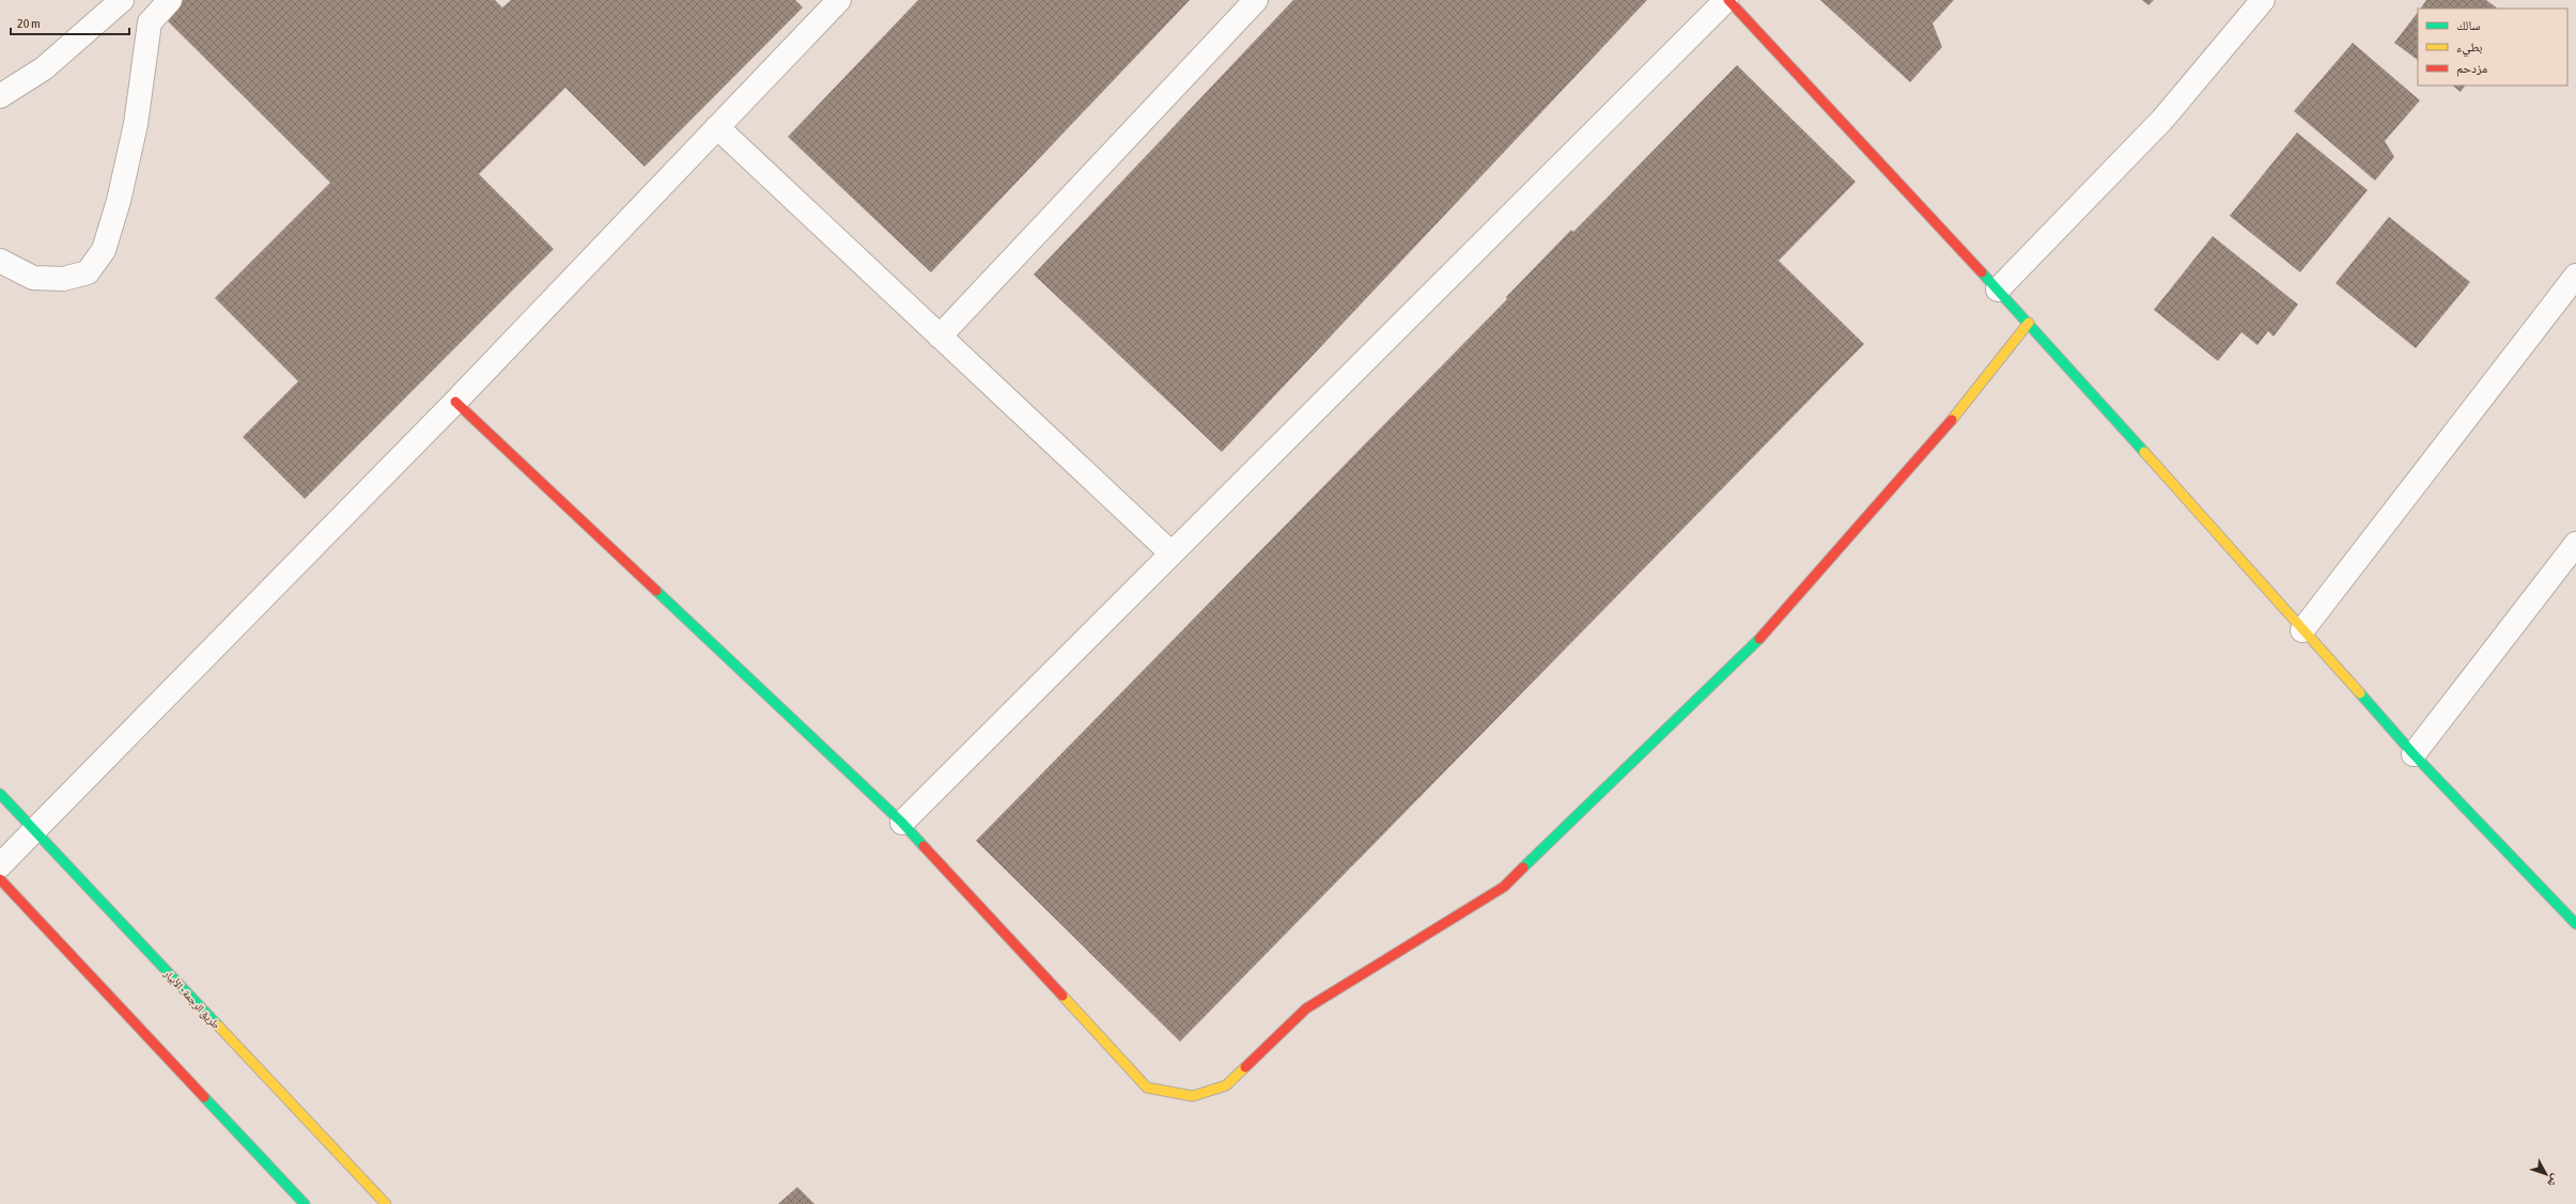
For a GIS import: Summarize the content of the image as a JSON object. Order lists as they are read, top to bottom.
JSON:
{
  "streets": {
    "main road": ["طريق الرجمة - الأبيار"]
  },
  "legend": ["سالك", "بطيء", "مزدحم"],
  "scale_bar": "20 m",
  "north": "bottom right"
}
